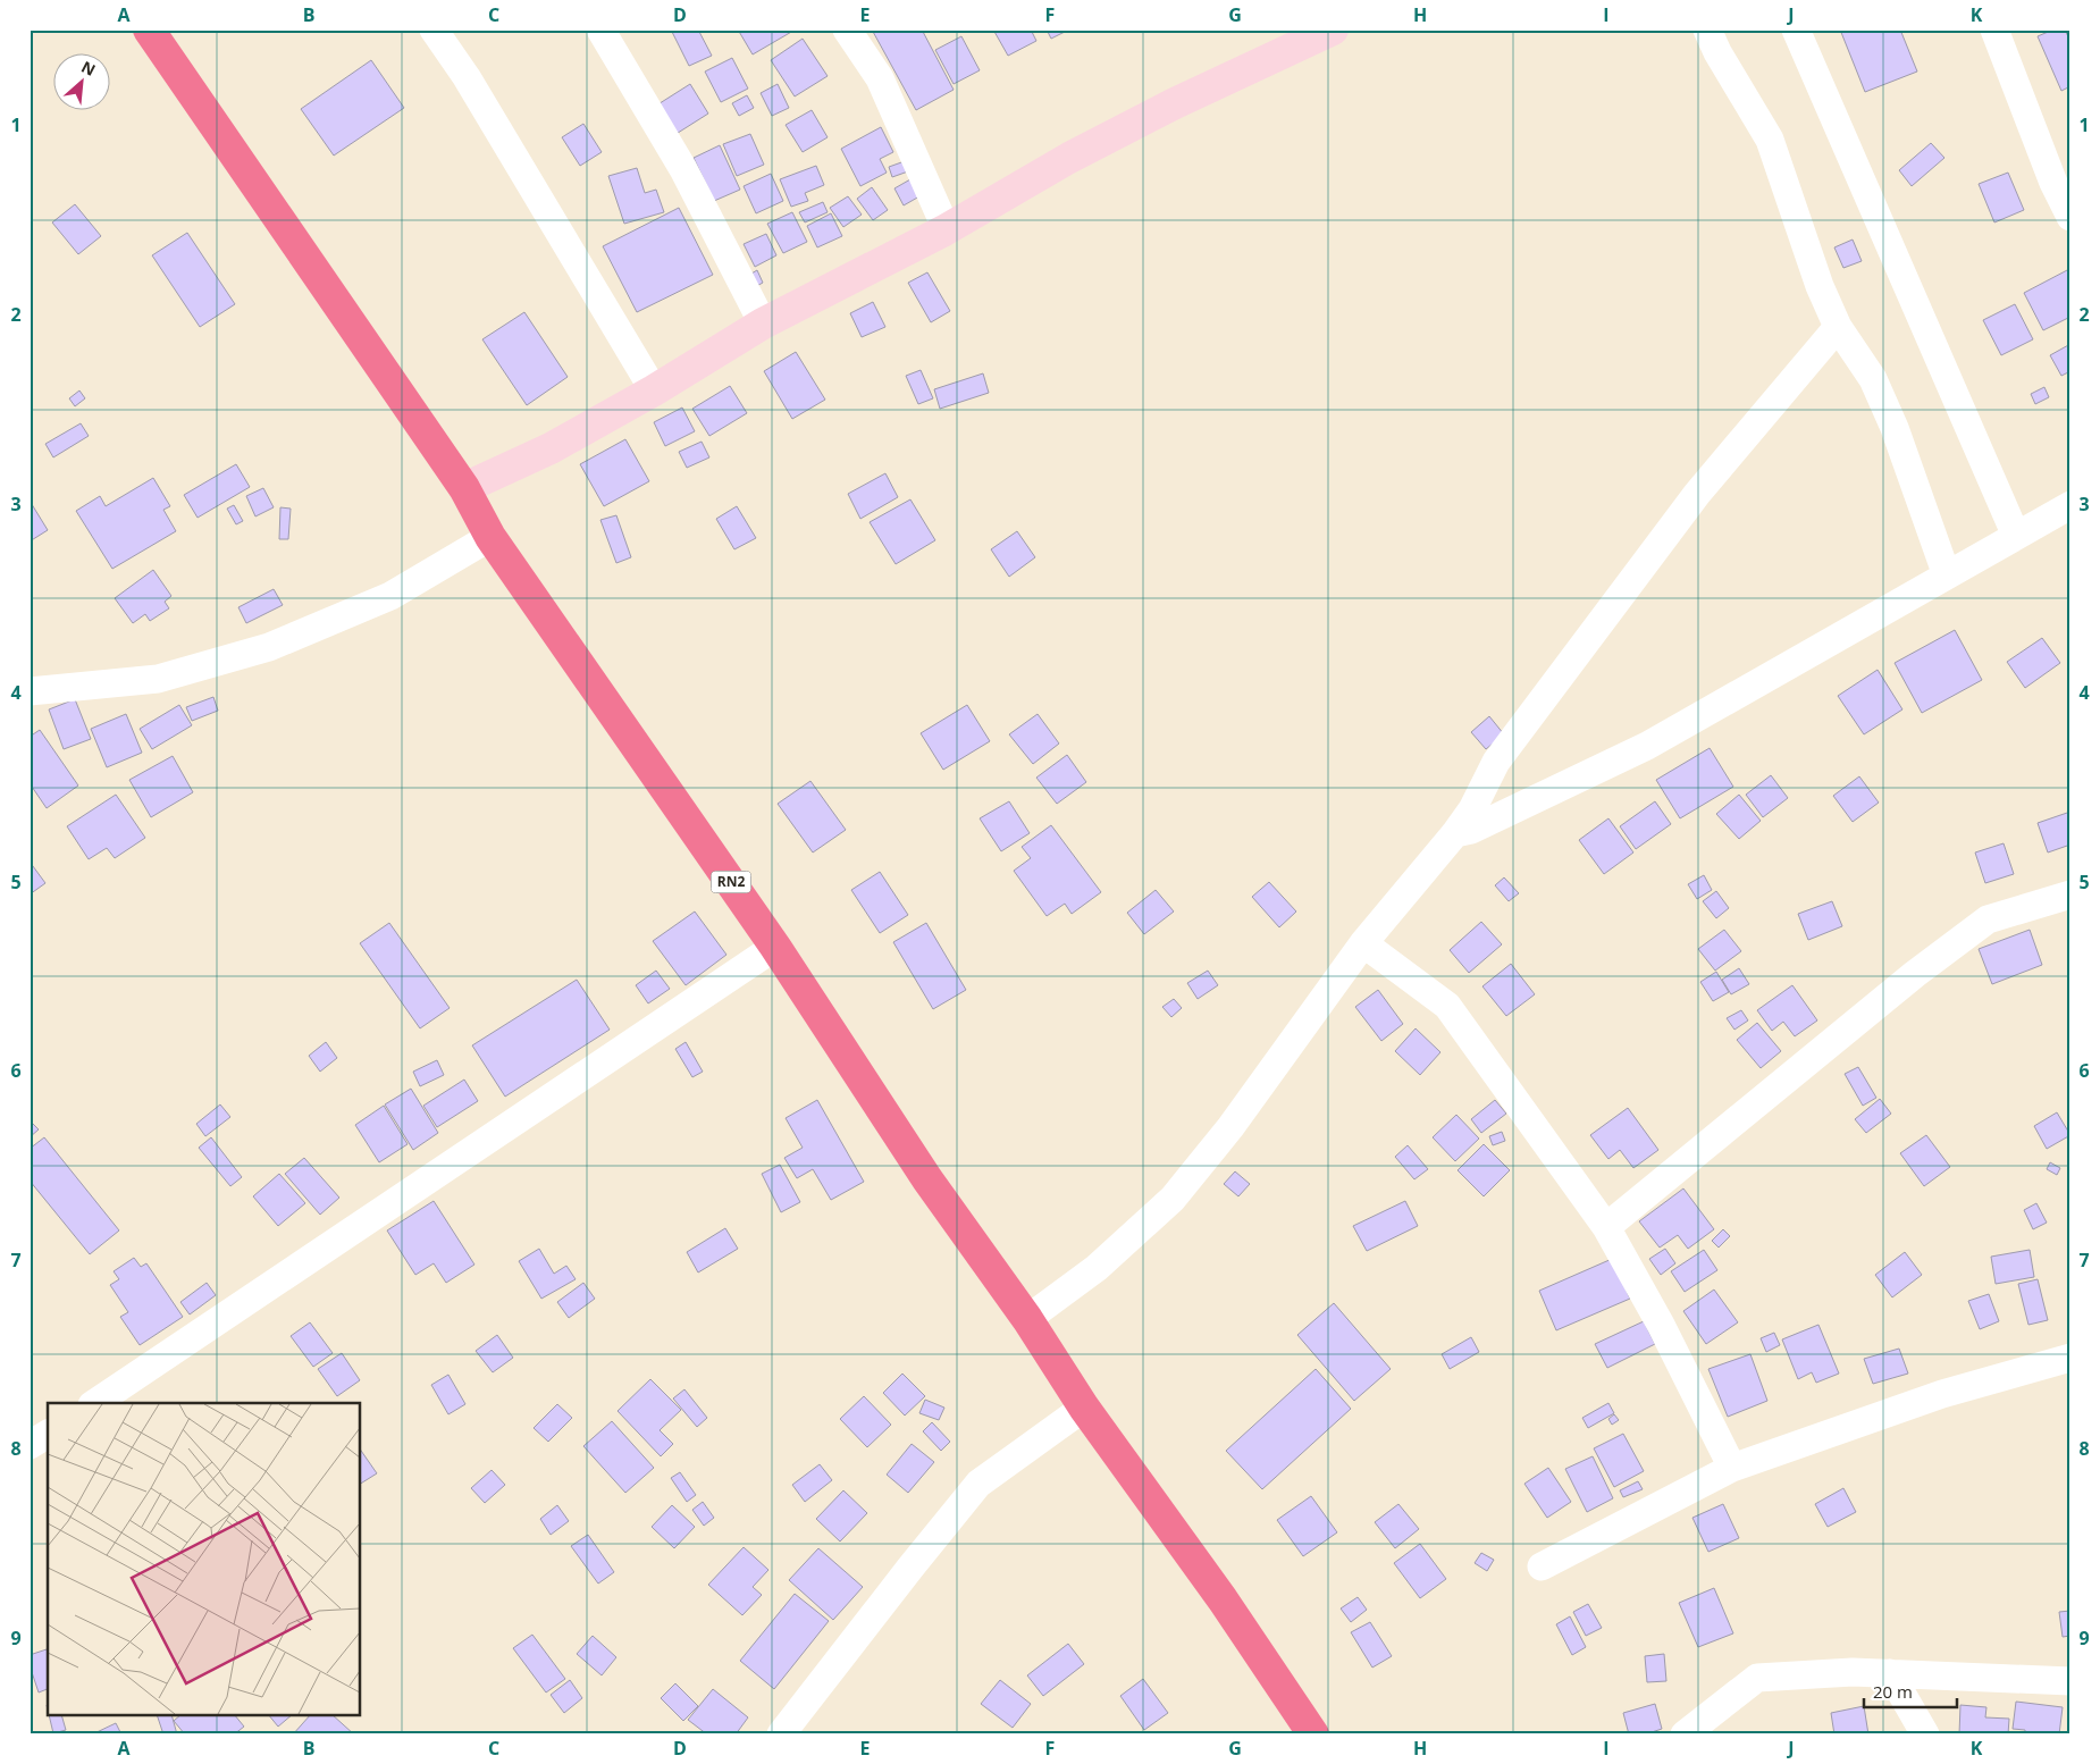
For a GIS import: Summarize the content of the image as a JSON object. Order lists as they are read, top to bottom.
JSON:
{
  "streets": {
    "highway": ["RN2"]
  },
  "scale_bar": "20 m",
  "north": "top right",
  "grid": {
    "columns": [
      "A",
      "B",
      "C",
      "D",
      "E",
      "F",
      "G",
      "H",
      "I",
      "J",
      "K"
    ],
    "rows": [
      "1",
      "2",
      "3",
      "4",
      "5",
      "6",
      "7",
      "8",
      "9"
    ]
  }
}
